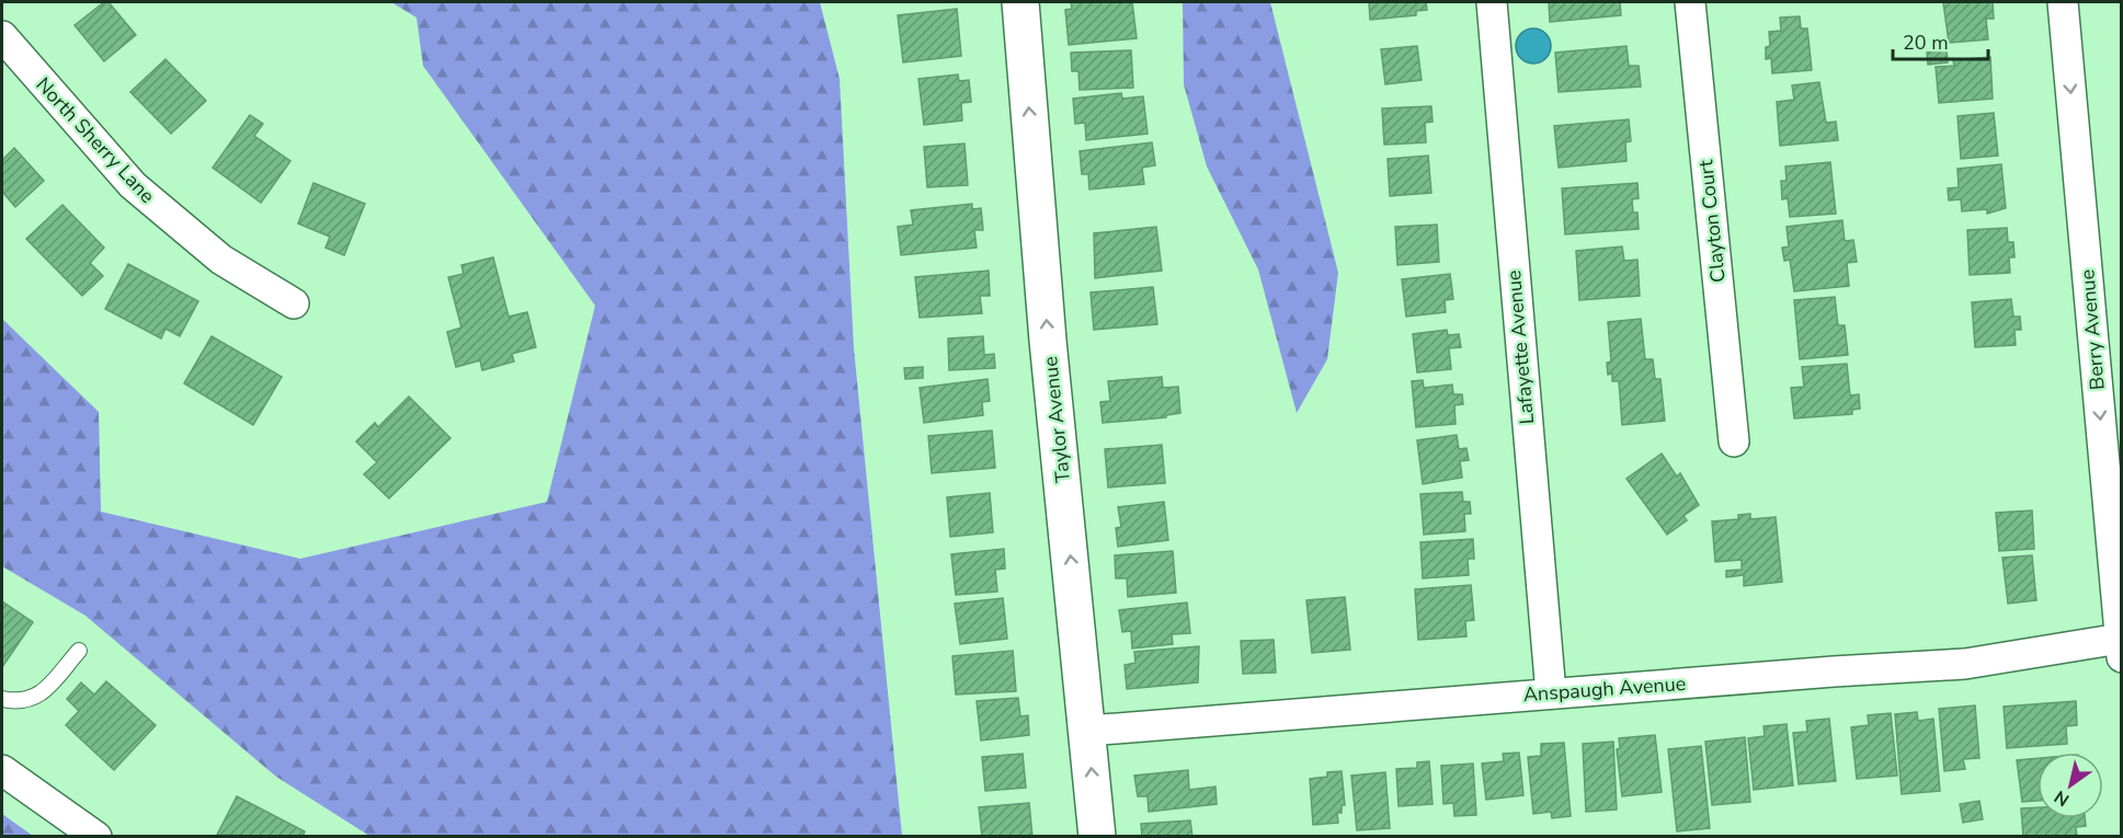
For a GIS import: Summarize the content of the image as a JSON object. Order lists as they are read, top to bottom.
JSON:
{
  "streets": {
    "street": [
      "North Sherry Lane",
      "Clayton Court",
      "Berry Avenue",
      "Lafayette Avenue",
      "Taylor Avenue",
      "Anspaugh Avenue"
    ]
  },
  "crossings": [
    ["Berry Avenue", "Anspaugh Avenue"],
    ["Lafayette Avenue", "Anspaugh Avenue"],
    ["Taylor Avenue", "Anspaugh Avenue"]
  ],
  "one_way": ["Berry Avenue", "Taylor Avenue"],
  "scale_bar": "20 m",
  "north": "bottom left"
}
